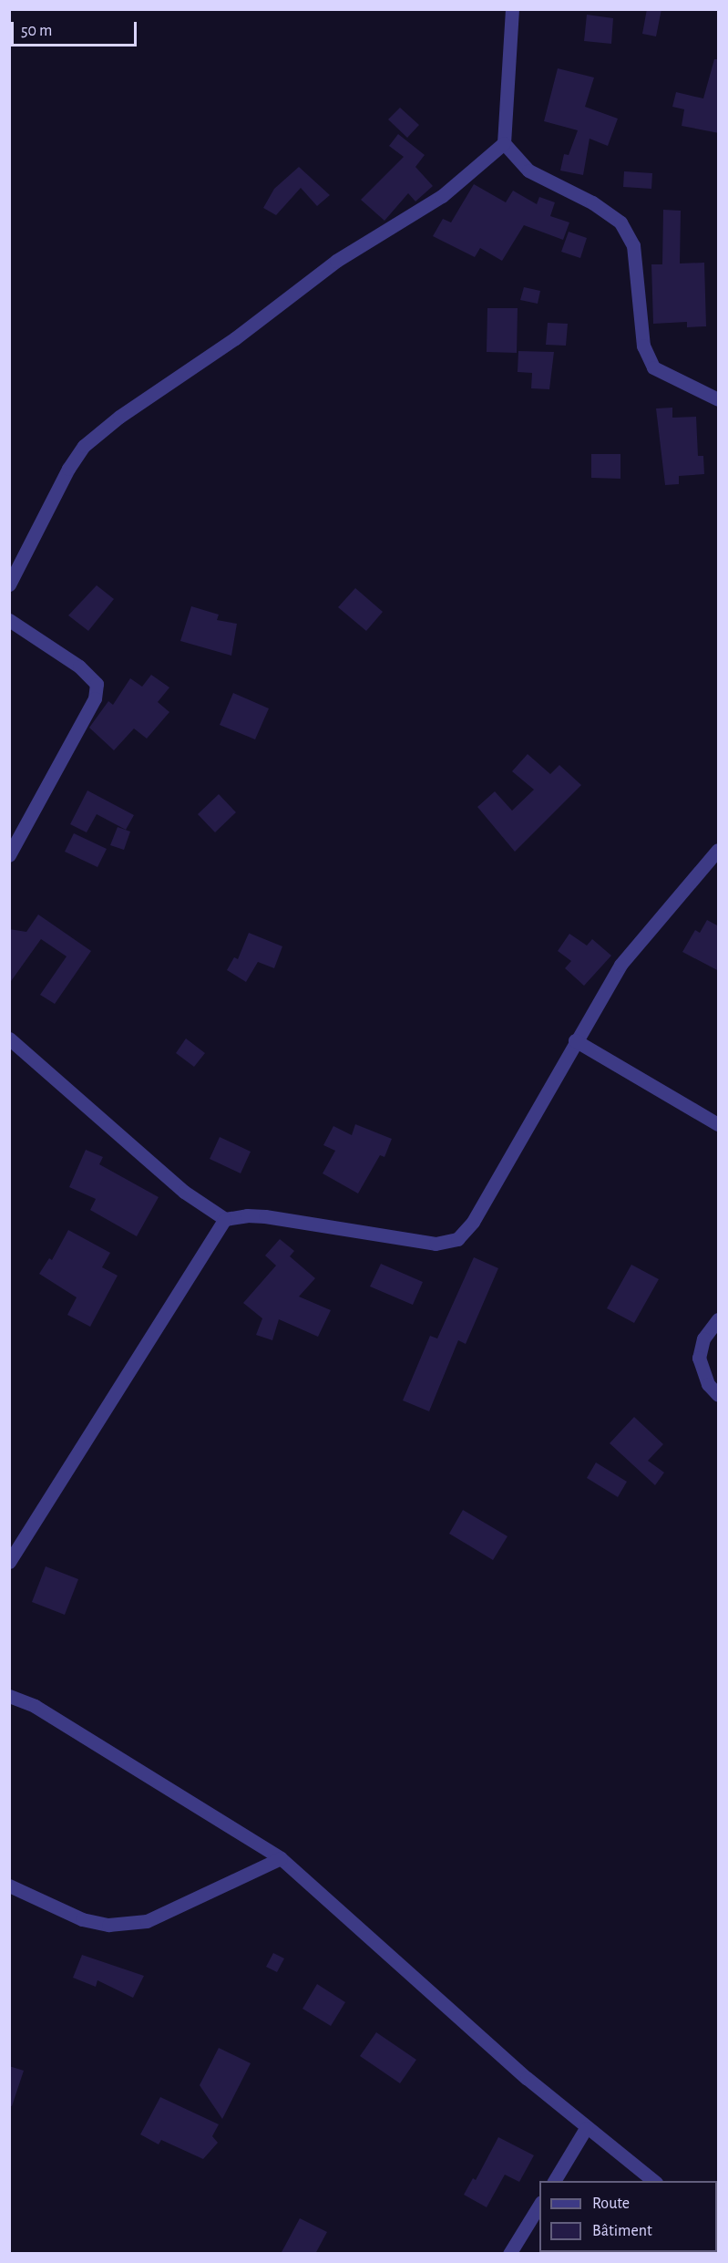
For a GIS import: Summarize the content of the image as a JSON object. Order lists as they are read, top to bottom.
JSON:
{
  "legend": ["Route", "Bâtiment"],
  "scale_bar": "50 m"
}
